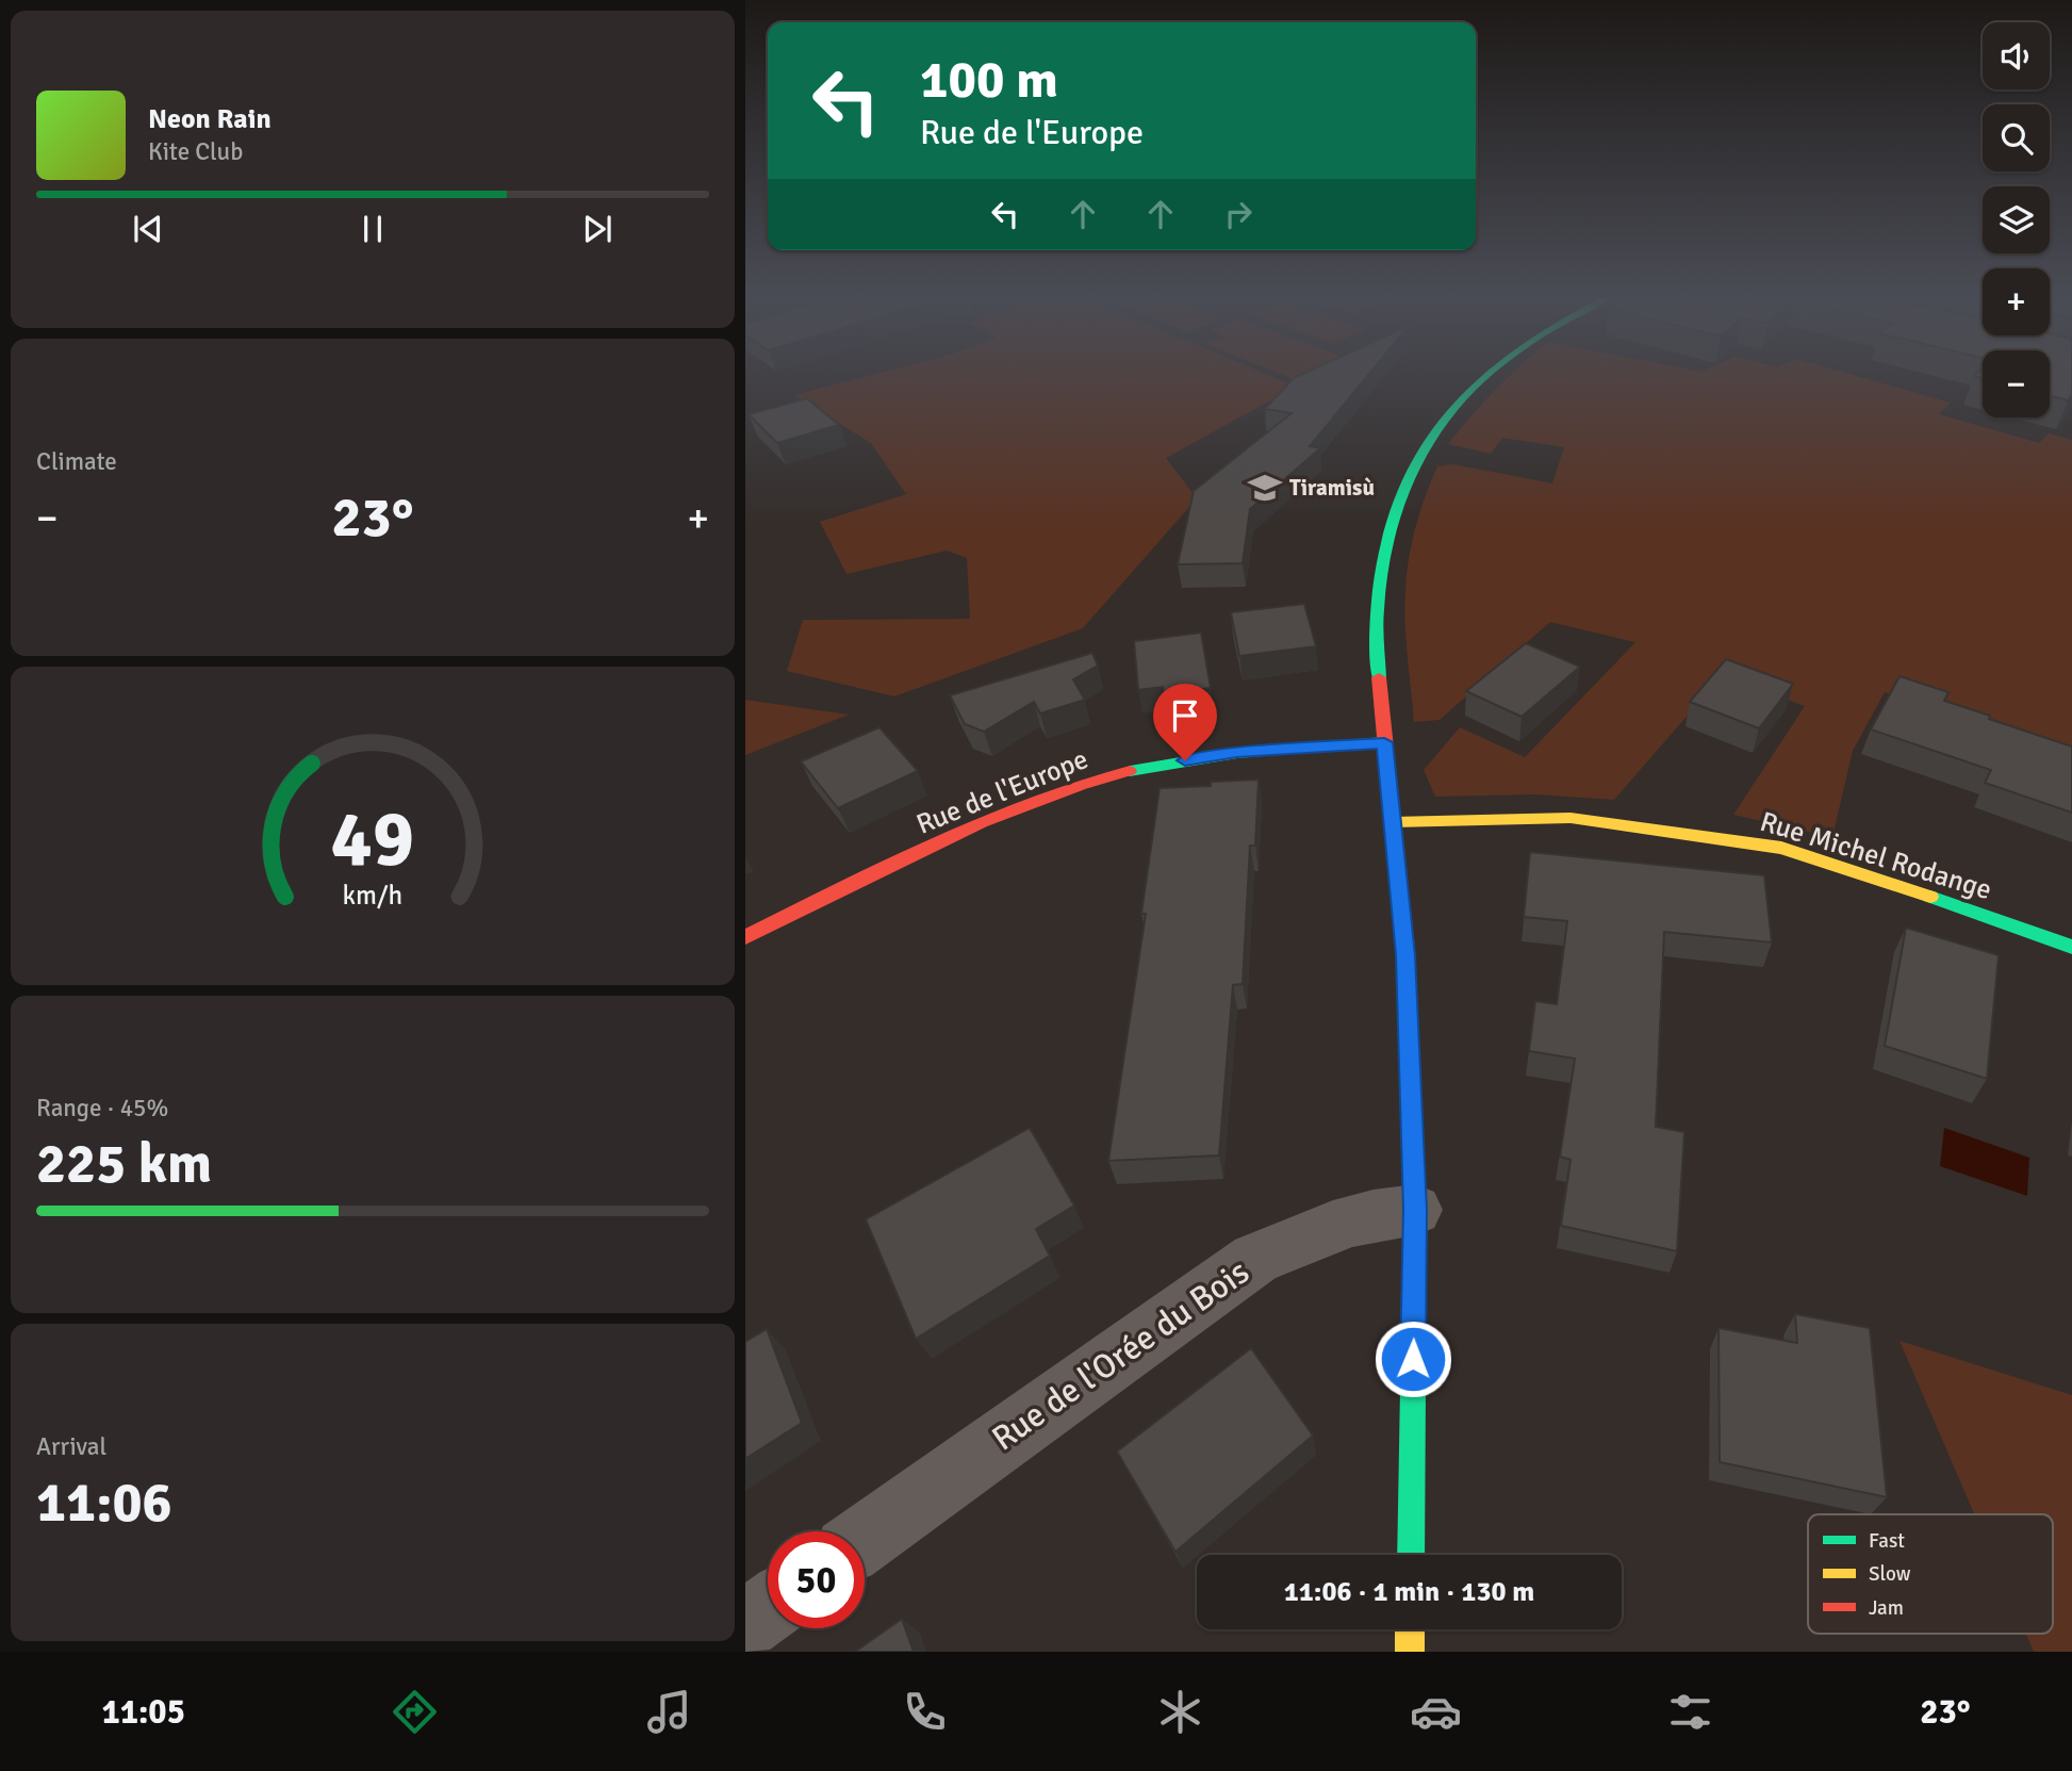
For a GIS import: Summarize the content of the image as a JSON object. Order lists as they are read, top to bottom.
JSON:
{
  "streets": {
    "main road": ["Rue de l'Europe", "Rue Michel Rodange"],
    "street": ["Rue de l'Orée du Bois"]
  },
  "places": {
    "school or university": ["Tiramisù"]
  },
  "legend": ["Fast", "Slow", "Jam"],
  "page": {
    "map_buttons": ["+", "−"],
    "turn": ["100 m", "Rue de l'Europe"],
    "song": ["Neon Rain", "Kite Club"],
    "tile": [
      "Climate",
      ["Range · 45%", "225 km"],
      ["Arrival", "11:06"]
    ],
    "heat": ["−", "23°", "+"],
    "limit": "50",
    "trip": "11:06 · 1 min · 130 m",
    "tabs": ["11:05", "23°"],
    "gauge": ["49", "km/h"]
  }
}
